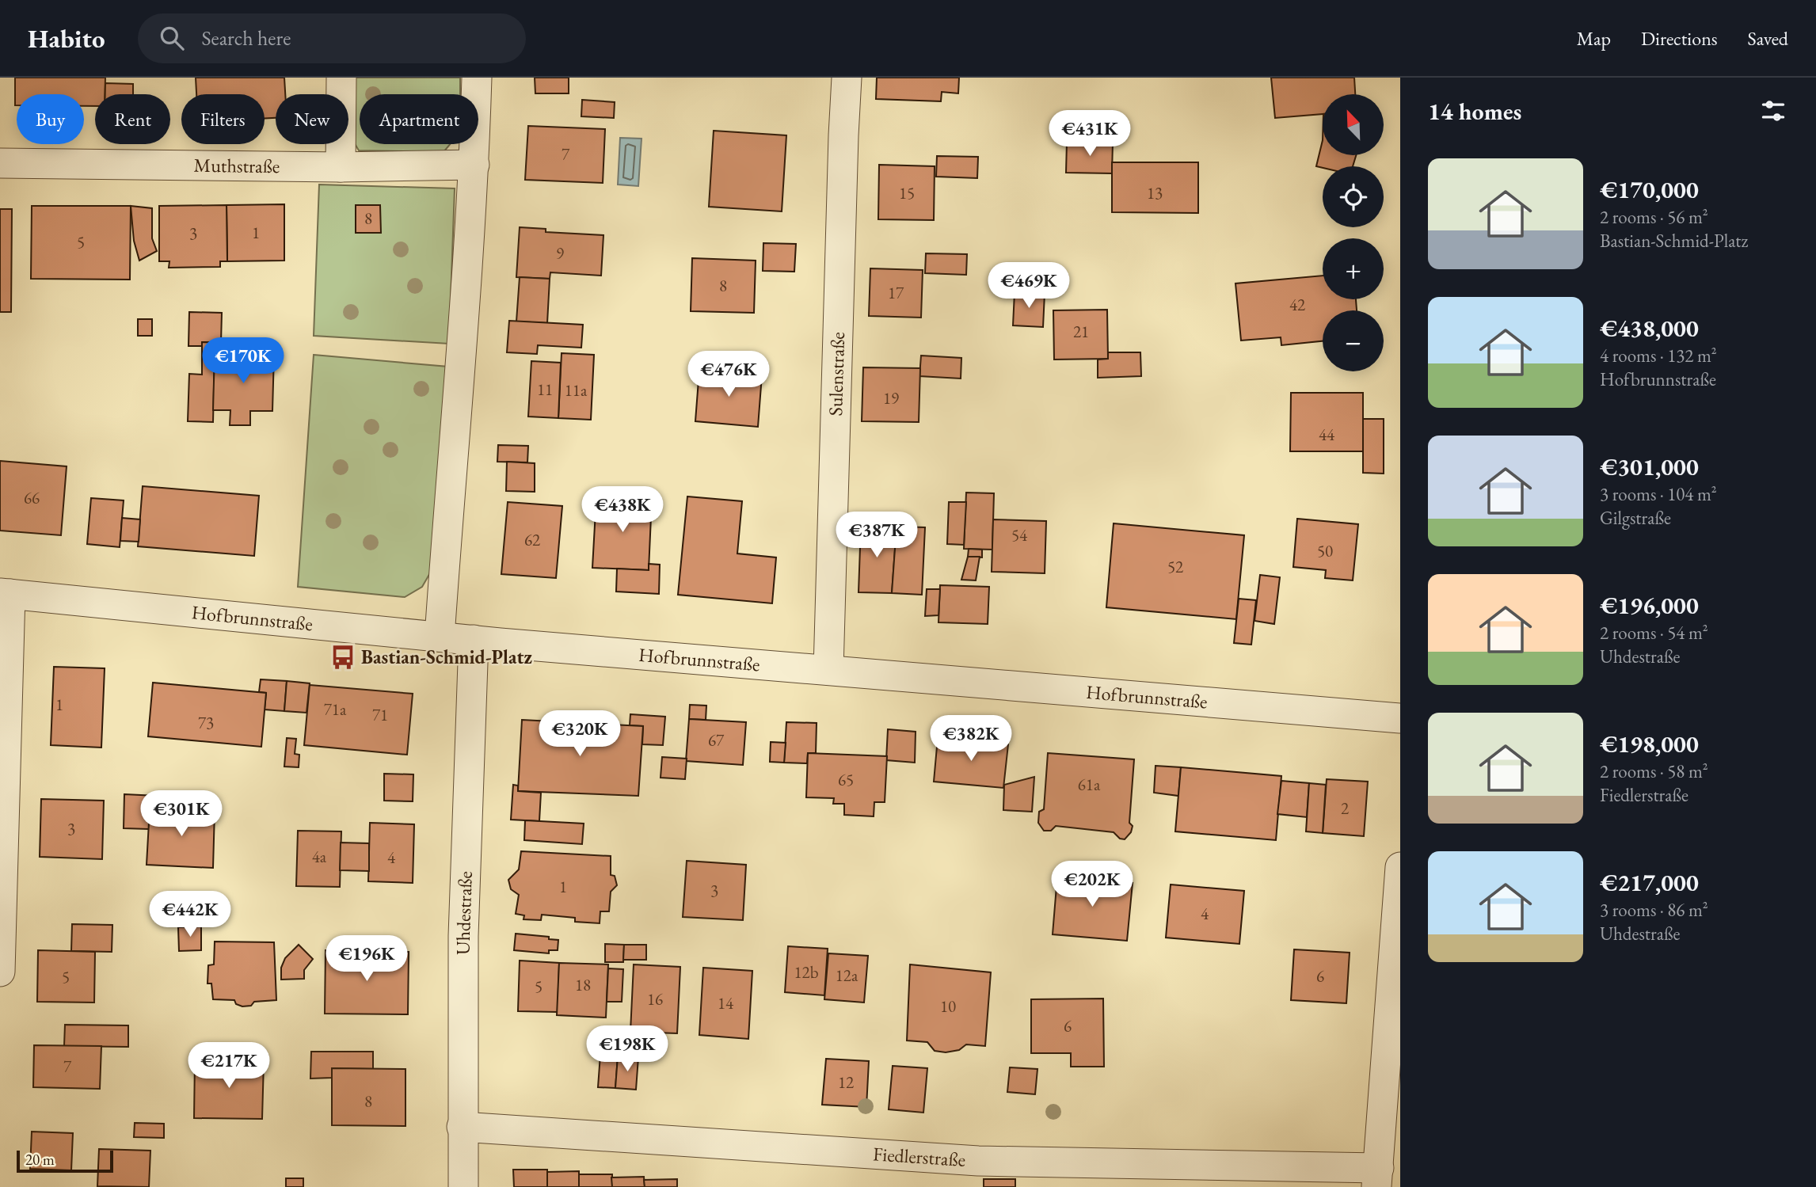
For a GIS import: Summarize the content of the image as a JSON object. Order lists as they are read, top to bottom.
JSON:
{
  "streets": {
    "street": [
      "Muthstraße",
      "Sulenstraße",
      "Hofbrunnstraße",
      "Uhdestraße",
      "Fiedlerstraße"
    ]
  },
  "crossings": [
    ["Sulenstraße", "Hofbrunnstraße"],
    ["Hofbrunnstraße", "Uhdestraße"],
    ["Uhdestraße", "Fiedlerstraße"]
  ],
  "places": {
    "bus stop": ["Bastian-Schmid-Platz"]
  },
  "house_numbers": [
    "7",
    "15",
    "13",
    "8",
    "1",
    "3",
    "5",
    "9",
    "8",
    "17",
    "42",
    "21",
    "11",
    "11a",
    "19",
    "44",
    "66",
    "54",
    "62",
    "50",
    "52",
    "1",
    "71a",
    "71",
    "73",
    "67",
    "65",
    "61a",
    "2",
    "3",
    "4a",
    "4",
    "1",
    "3",
    "4",
    "12b",
    "12a",
    "6",
    "5",
    "18",
    "5",
    "16",
    "14",
    "10",
    "6",
    "7",
    "12",
    "8"
  ],
  "scale_bar": "20 m",
  "north": "top left",
  "page": {
    "header": "Habito",
    "search": "Search here",
    "nav": ["Map", "Directions", "Saved"],
    "heading": "14 homes",
    "map_buttons": ["+", "−"],
    "chip": [
      "Buy",
      "Rent",
      "Filters",
      "New",
      "Apartment"
    ],
    "price": [
      "€431K",
      "€469K",
      "€170K",
      "€476K",
      "€438K",
      "€387K",
      "€320K",
      "€382K",
      "€301K",
      "€202K",
      "€442K",
      "€196K",
      "€198K",
      "€217K"
    ],
    "list": [
      {
        "name": "€170,000",
        "note": "2 rooms · 56 m² · Bastian-Schmid-Platz"
      },
      {
        "name": "€438,000",
        "note": "4 rooms · 132 m² · Hofbrunnstraße"
      },
      {
        "name": "€301,000",
        "note": "3 rooms · 104 m² · Gilgstraße"
      },
      {
        "name": "€196,000",
        "note": "2 rooms · 54 m² · Uhdestraße"
      },
      {
        "name": "€198,000",
        "note": "2 rooms · 58 m² · Fiedlerstraße"
      },
      {
        "name": "€217,000",
        "note": "3 rooms · 86 m² · Uhdestraße"
      }
    ],
    "scale": "20 m"
  }
}
